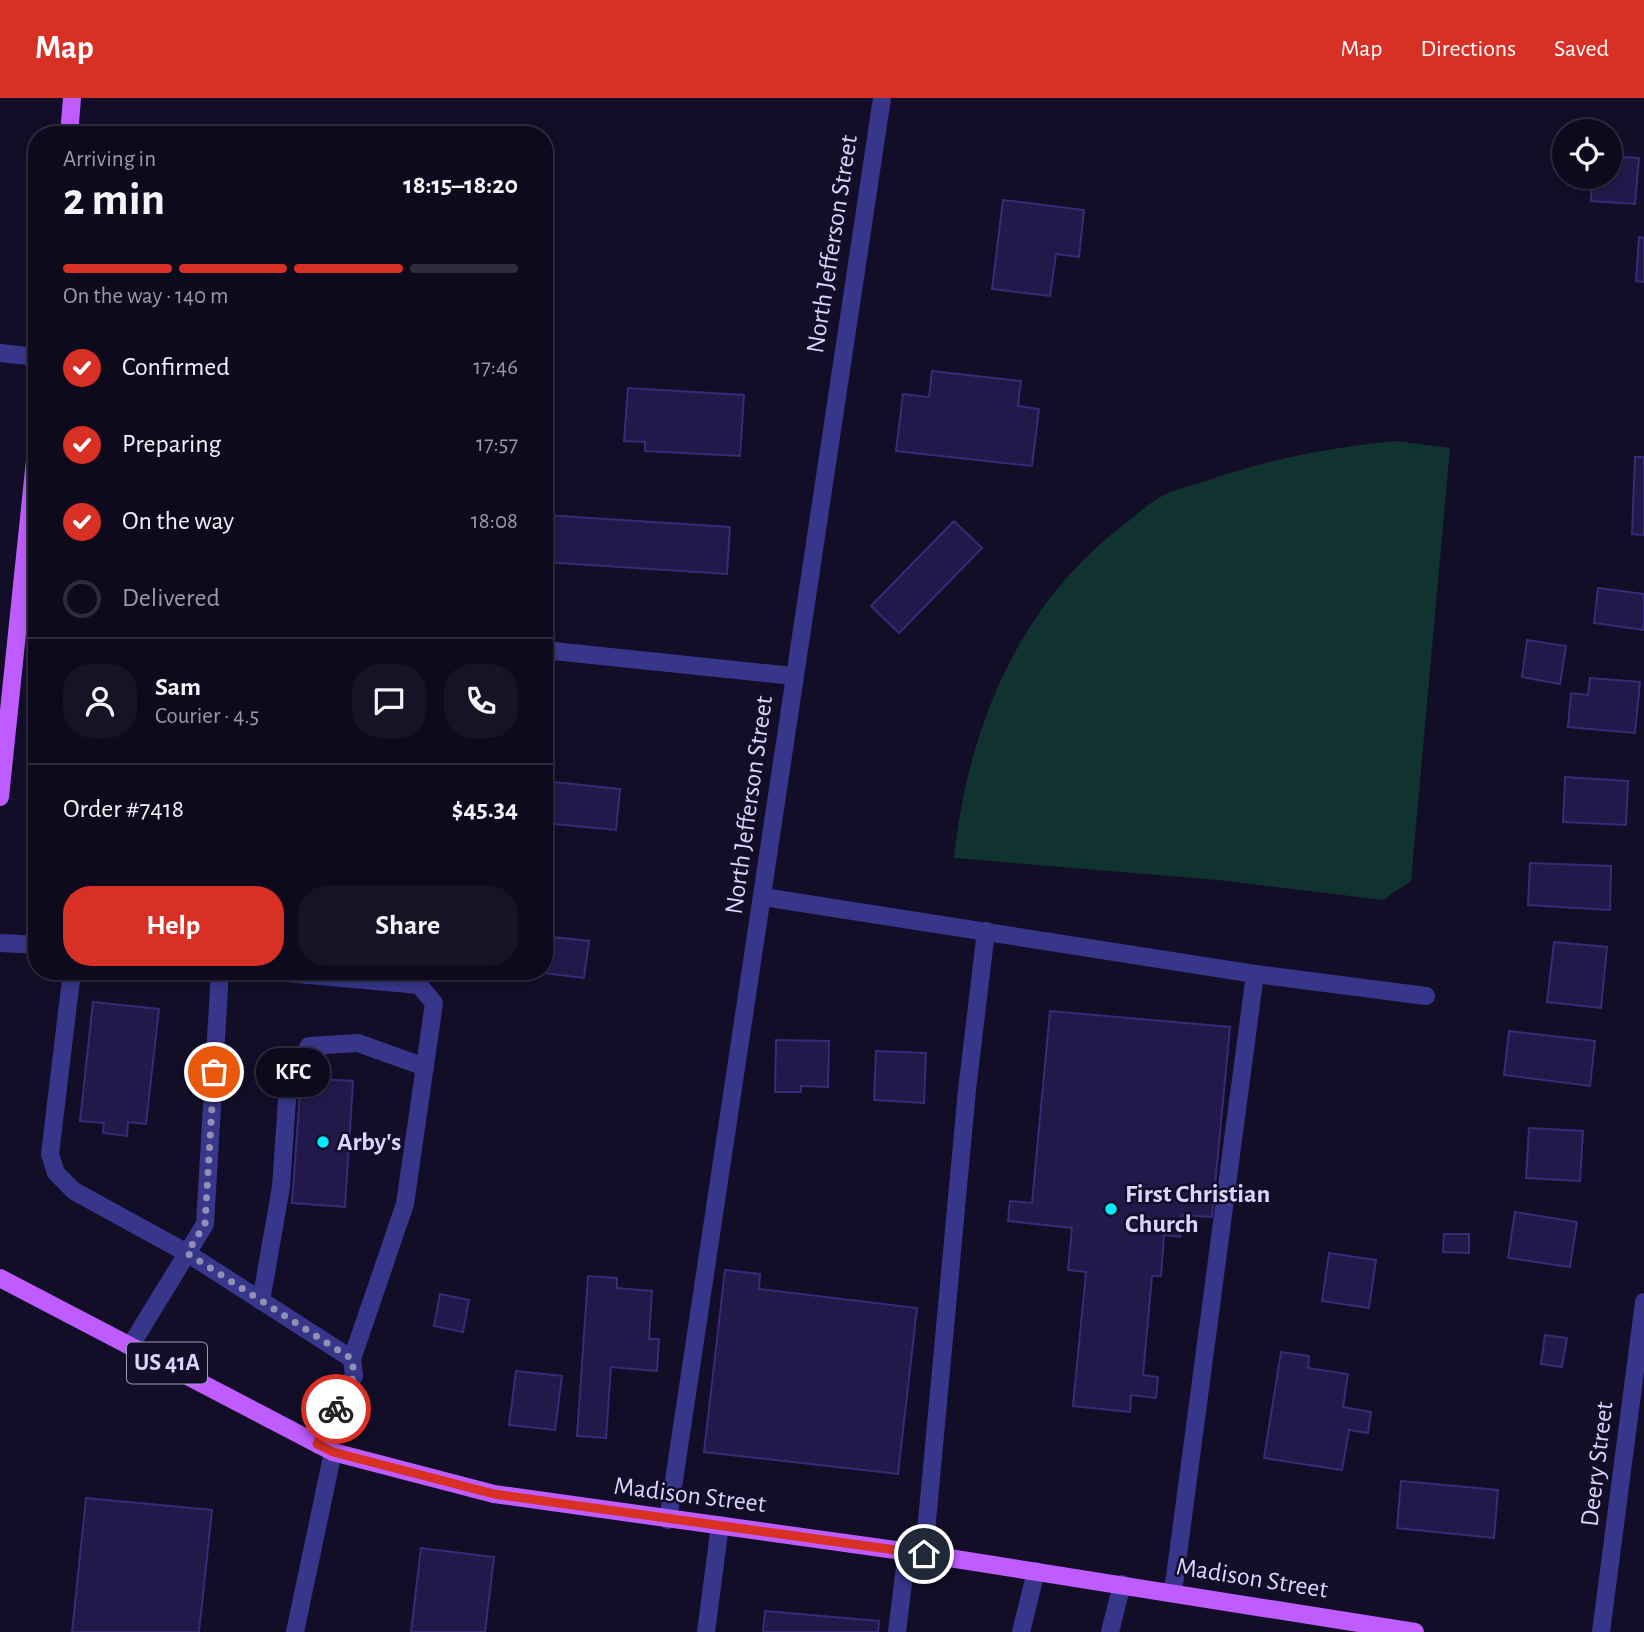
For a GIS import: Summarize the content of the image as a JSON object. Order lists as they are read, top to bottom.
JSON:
{
  "streets": {
    "main road": ["US 41A", "Madison Street"],
    "street": ["North Jefferson Street", "Deery Street"]
  },
  "crossings": [
    ["North Jefferson Street", "Madison Street"]
  ],
  "places": ["KFC", "Arby's", "First Christian Church"],
  "page": {
    "header": "Map",
    "nav": ["Map", "Directions", "Saved"],
    "heading": ["2 min", "Arriving in", "18:15–18:20"],
    "panel": [
      "Sam",
      "Courier · 4.5",
      "Order #7418",
      "$45.34"
    ],
    "bar": "On the way · 140 m",
    "list": [
      ["Confirmed", "17:46"],
      ["Preparing", "17:57"],
      ["On the way", "18:08"],
      "Delivered"
    ],
    "buttons": ["Help", "Share"],
    "bubble": "KFC"
  }
}
